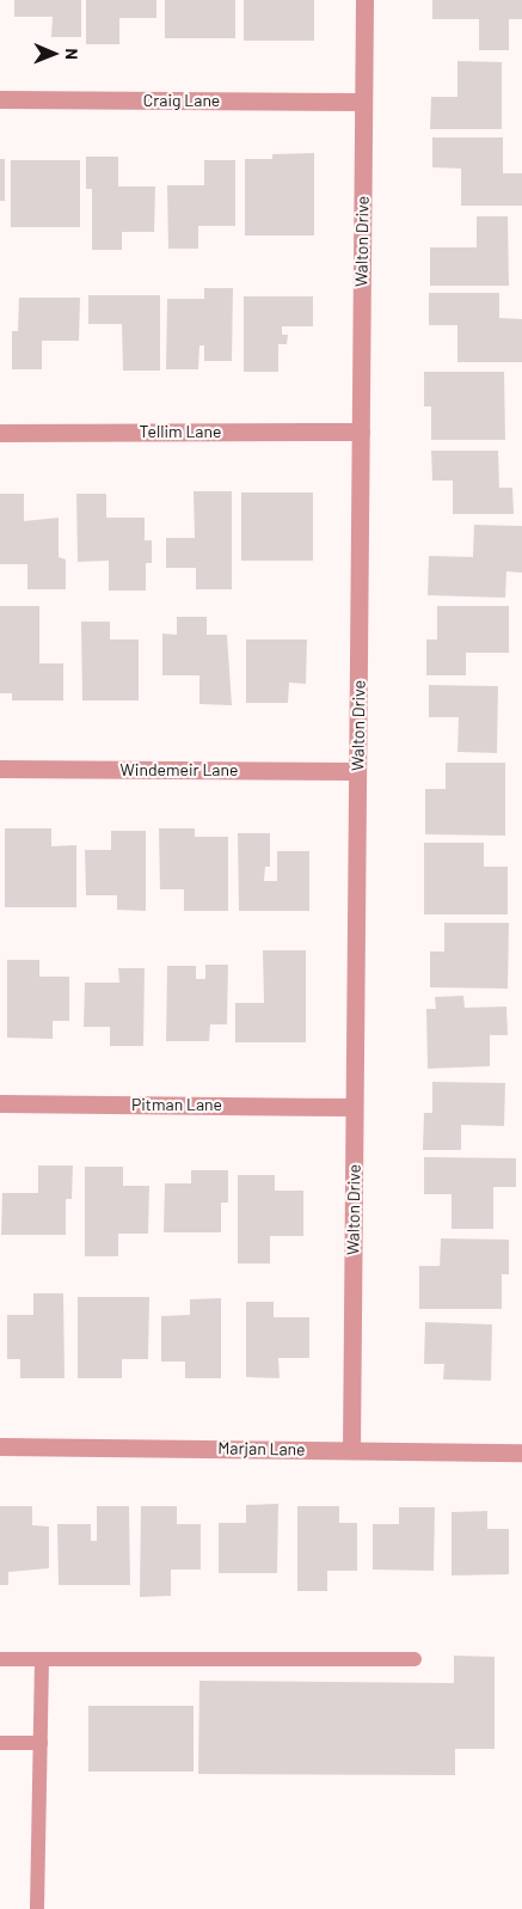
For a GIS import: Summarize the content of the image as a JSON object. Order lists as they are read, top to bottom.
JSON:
{
  "streets": {
    "street": [
      "Craig Lane",
      "Walton Drive",
      "Tellim Lane",
      "Windemeir Lane",
      "Pitman Lane",
      "Marjan Lane"
    ]
  },
  "crossings": [
    ["Craig Lane", "Walton Drive"],
    ["Walton Drive", "Tellim Lane"],
    ["Walton Drive", "Windemeir Lane"],
    ["Walton Drive", "Pitman Lane"],
    ["Walton Drive", "Marjan Lane"]
  ],
  "north": "right"
}
